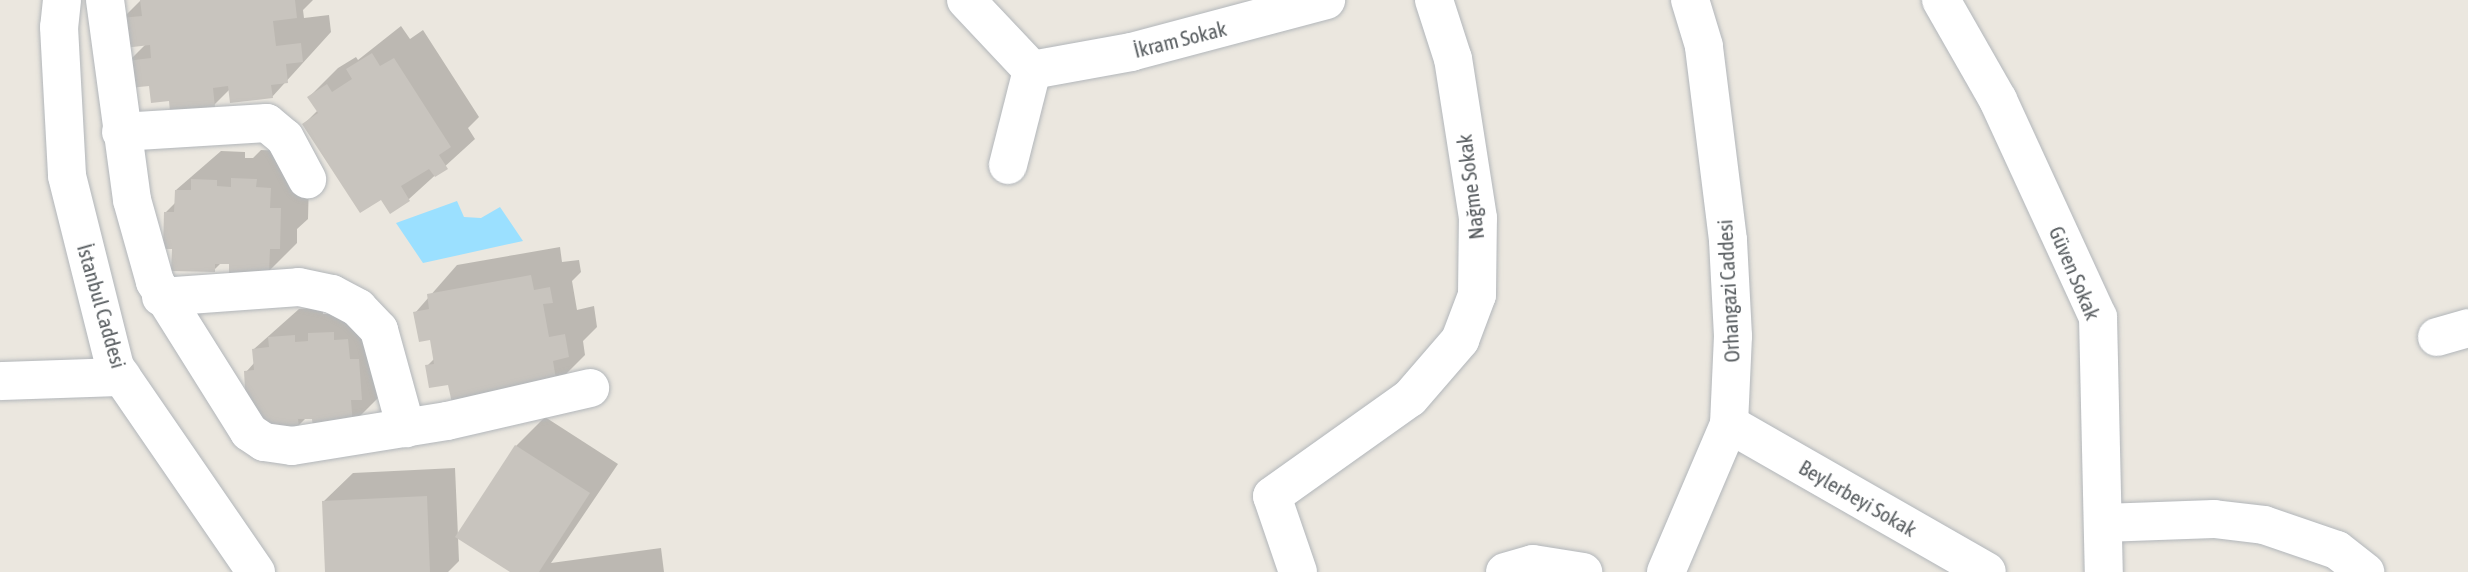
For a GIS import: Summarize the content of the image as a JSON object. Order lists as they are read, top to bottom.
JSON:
{
  "streets": {
    "street": [
      "İkram Sokak",
      "Nağme Sokak",
      "Güven Sokak",
      "Orhangazi Caddesi",
      "İstanbul Caddesi",
      "Beylerbeyi Sokak"
    ]
  },
  "crossings": [
    ["Orhangazi Caddesi", "Beylerbeyi Sokak"]
  ]
}
